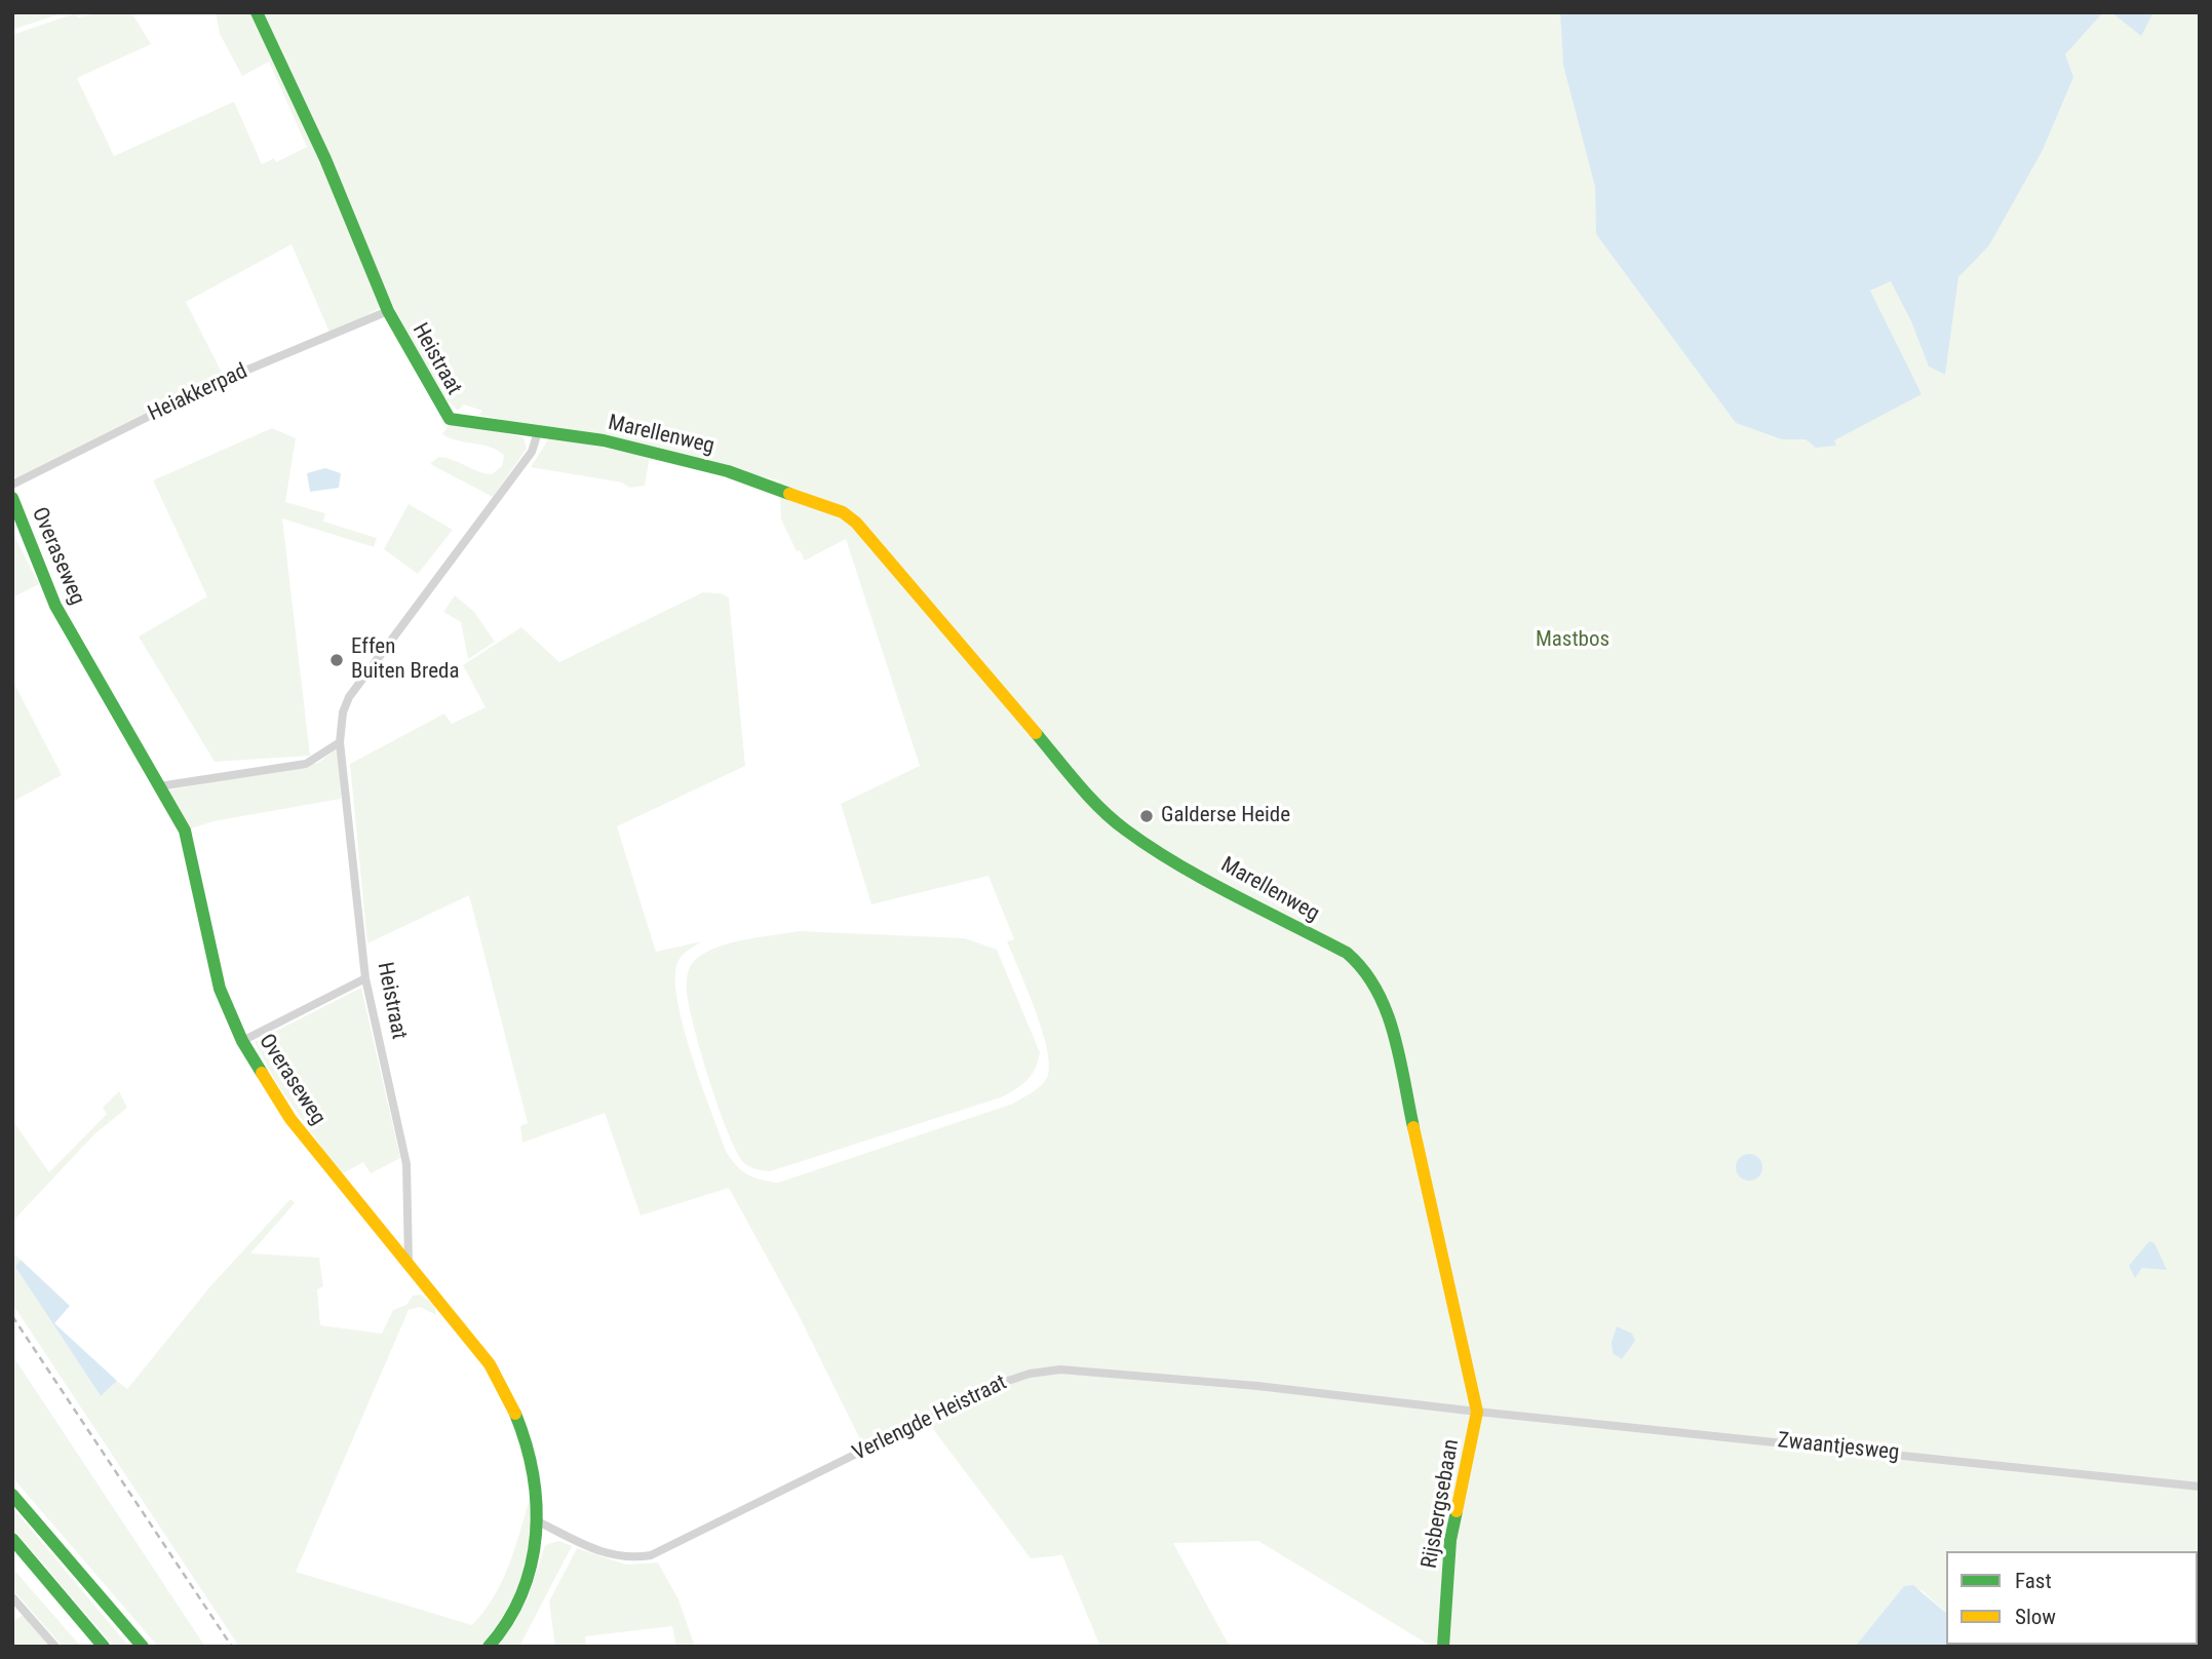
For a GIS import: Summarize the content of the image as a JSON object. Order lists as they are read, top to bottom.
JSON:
{
  "streets": {
    "main road": [
      "Heistraat",
      "Marellenweg",
      "Overaseweg",
      "Rijsbergsebaan"
    ],
    "street": ["Heiakkerpad", "Verlengde Heistraat", "Zwaantjesweg"]
  },
  "crossings": [
    ["Heistraat", "Heiakkerpad"],
    ["Heistraat", "Marellenweg"],
    ["Heistraat", "Overaseweg"],
    ["Marellenweg", "Verlengde Heistraat"],
    ["Marellenweg", "Zwaantjesweg"],
    ["Marellenweg", "Rijsbergsebaan"],
    ["Overaseweg", "Verlengde Heistraat"],
    ["Verlengde Heistraat", "Zwaantjesweg"],
    ["Verlengde Heistraat", "Rijsbergsebaan"],
    ["Zwaantjesweg", "Rijsbergsebaan"]
  ],
  "parks": ["Mastbos"],
  "places": ["Effen Buiten Breda", "Galderse Heide"],
  "legend": ["Fast", "Slow"]
}
